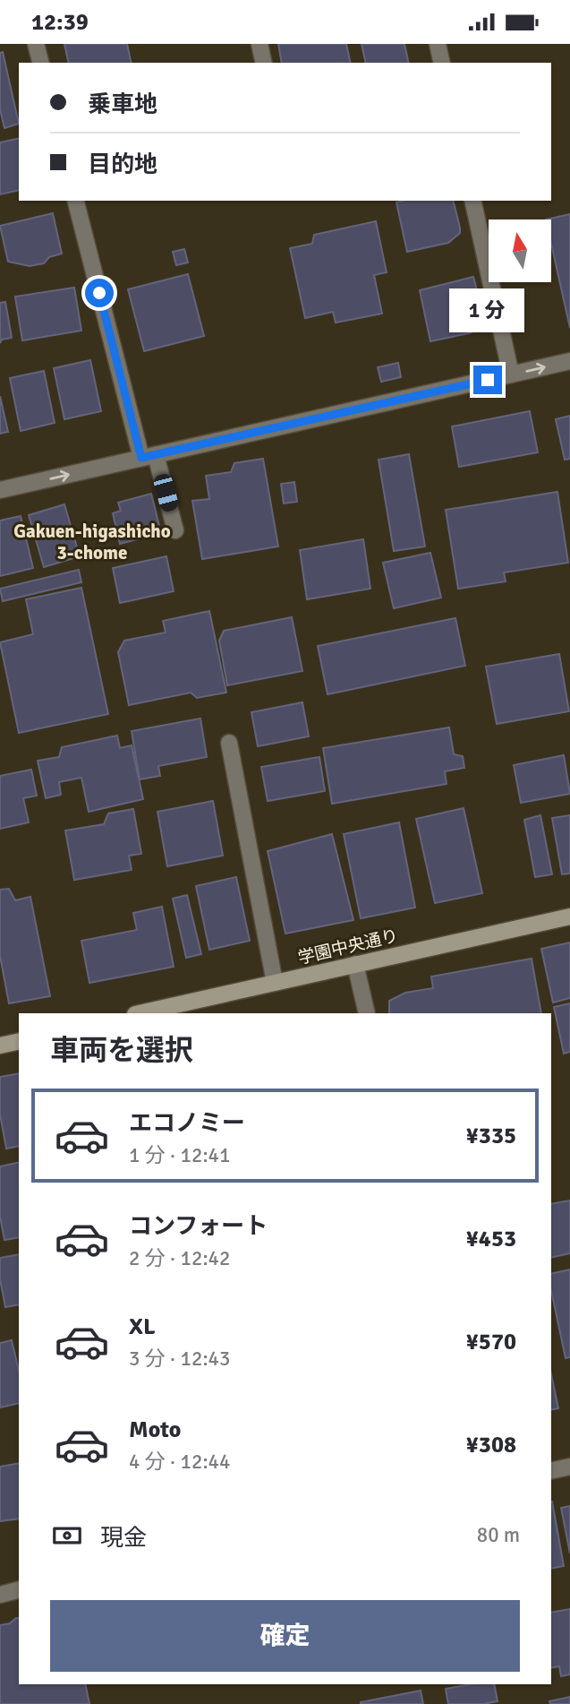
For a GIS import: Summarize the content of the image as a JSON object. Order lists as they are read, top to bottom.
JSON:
{
  "streets": {
    "street": ["学園中央通り"]
  },
  "districts": ["Gakuen-higashicho 3-chome"],
  "north": "top",
  "page": {
    "status": "12:39",
    "banner": ["乗車地", "目的地"],
    "bubble": "1 分",
    "heading": "車両を選択",
    "list": [
      {
        "name": "エコノミー",
        "note": "1 分 · 12:41",
        "value": "¥335"
      },
      {
        "name": "コンフォート",
        "note": "2 分 · 12:42",
        "value": "¥453"
      },
      {
        "name": "XL",
        "note": "3 分 · 12:43",
        "value": "¥570"
      },
      {
        "name": "Moto",
        "note": "4 分 · 12:44",
        "value": "¥308"
      }
    ],
    "pay": ["現金", "80 m"],
    "buttons": "確定"
  }
}
